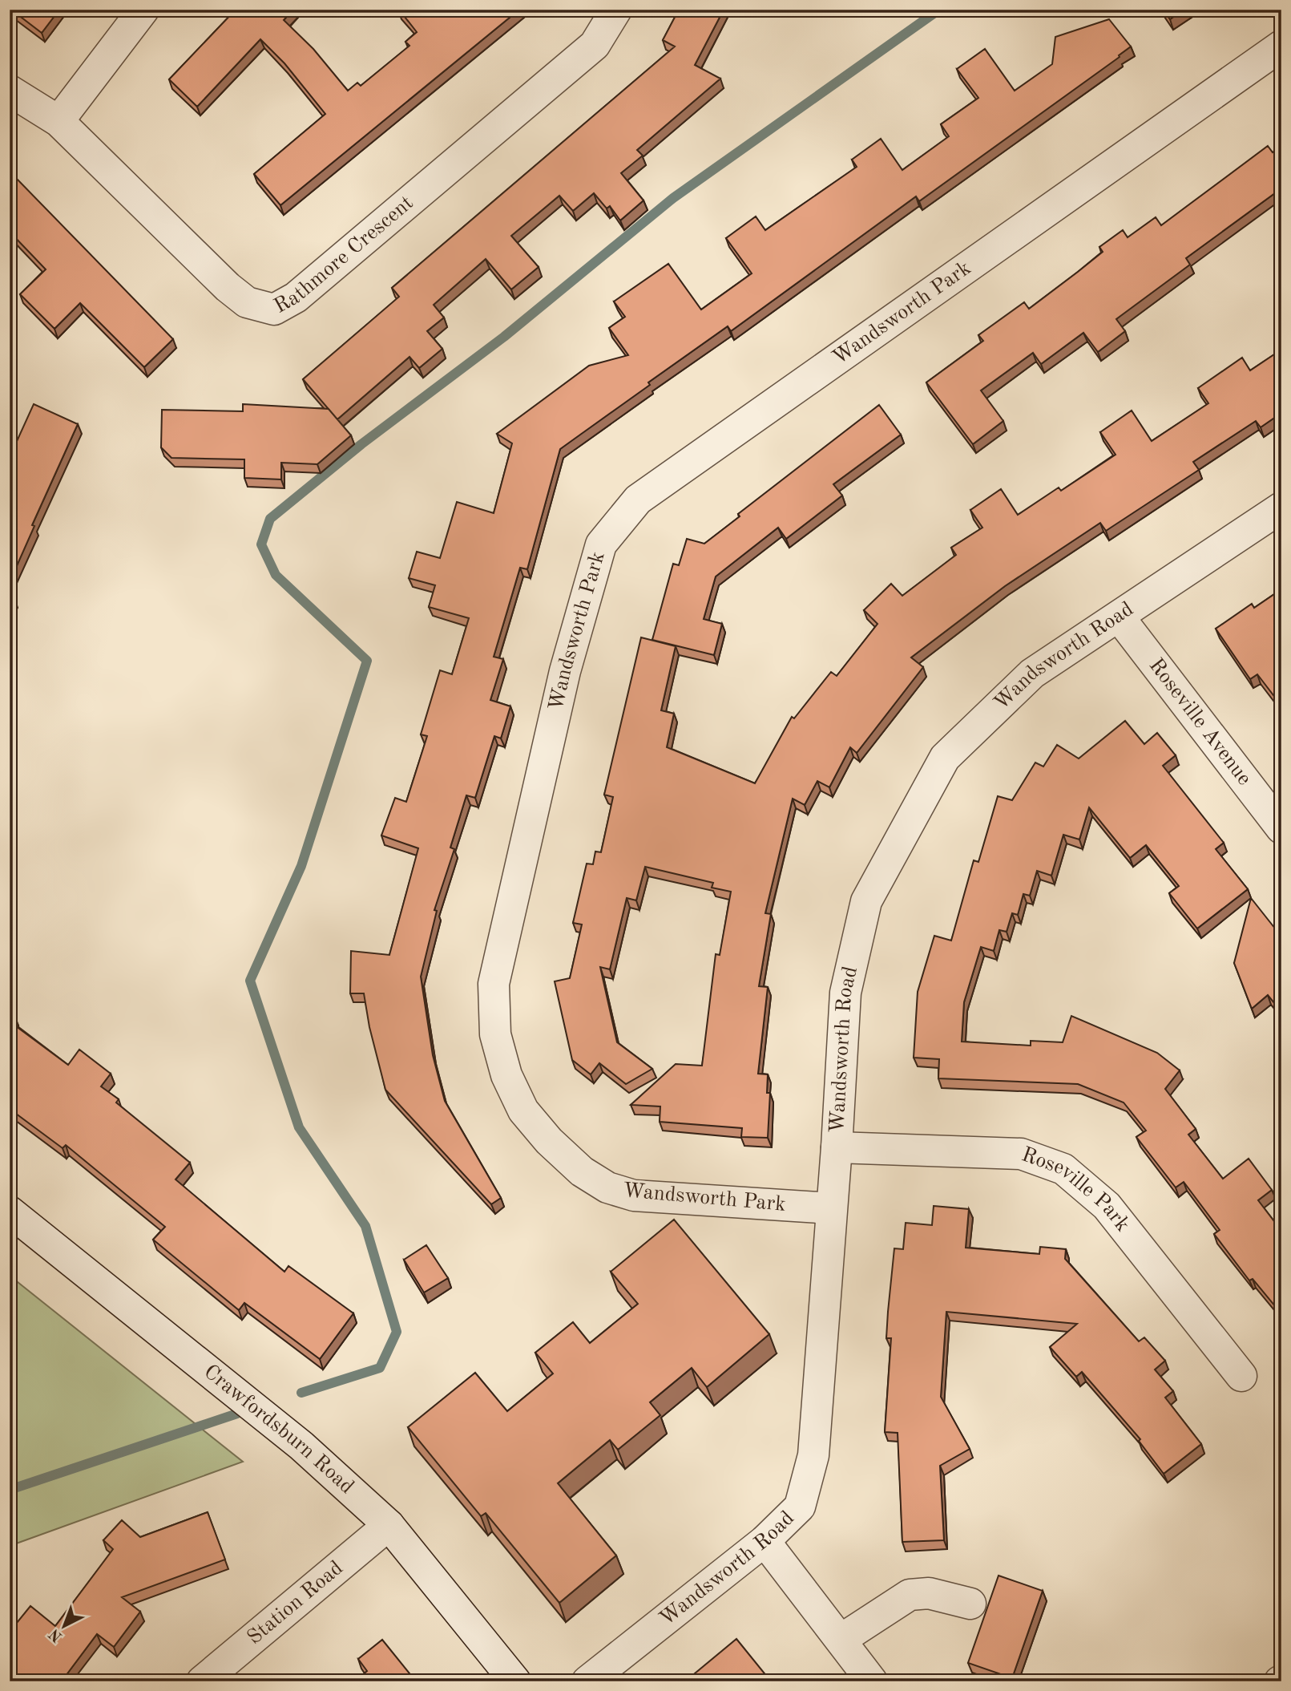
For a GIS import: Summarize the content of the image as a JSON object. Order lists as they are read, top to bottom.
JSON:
{
  "streets": {
    "street": [
      "Rathmore Crescent",
      "Wandsworth Park",
      "Wandsworth Road",
      "Roseville Avenue",
      "Roseville Park",
      "Crawfordsburn Road",
      "Station Road"
    ]
  },
  "crossings": [
    ["Wandsworth Park", "Wandsworth Road"],
    ["Wandsworth Road", "Roseville Avenue"],
    ["Wandsworth Road", "Roseville Park"],
    ["Crawfordsburn Road", "Station Road"]
  ],
  "north": "bottom left"
}
